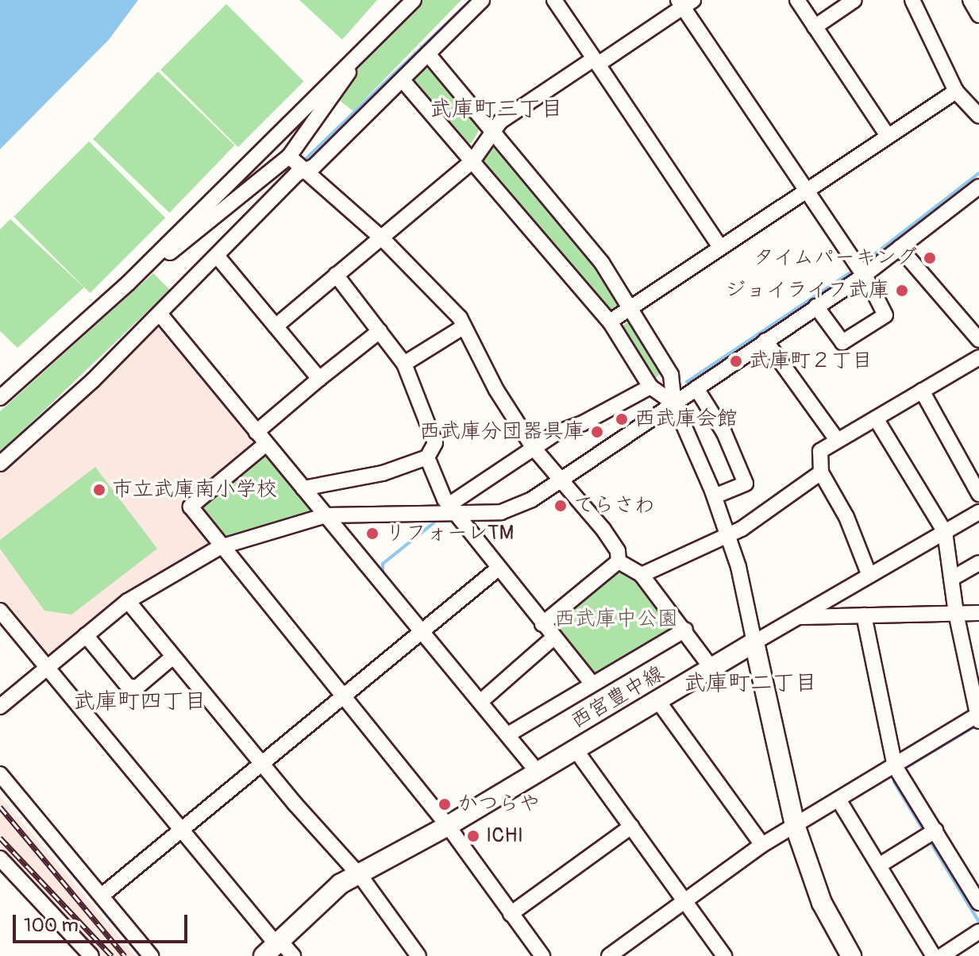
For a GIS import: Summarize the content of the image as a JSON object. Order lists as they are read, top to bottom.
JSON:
{
  "streets": {
    "main road": ["西宮豊中線"]
  },
  "districts": ["武庫町三丁目", "武庫町二丁目", "武庫町四丁目"],
  "parks": ["西武庫中公園"],
  "places": [
    "タイムパーキング",
    "ジョイライフ武庫",
    "武庫町２丁目",
    "西武庫会館",
    "西武庫分団器具庫",
    "市立武庫南小学校",
    "てらさわ",
    "リフォーレTM",
    "かつらや",
    "ICHI"
  ],
  "scale_bar": "100 m"
}
